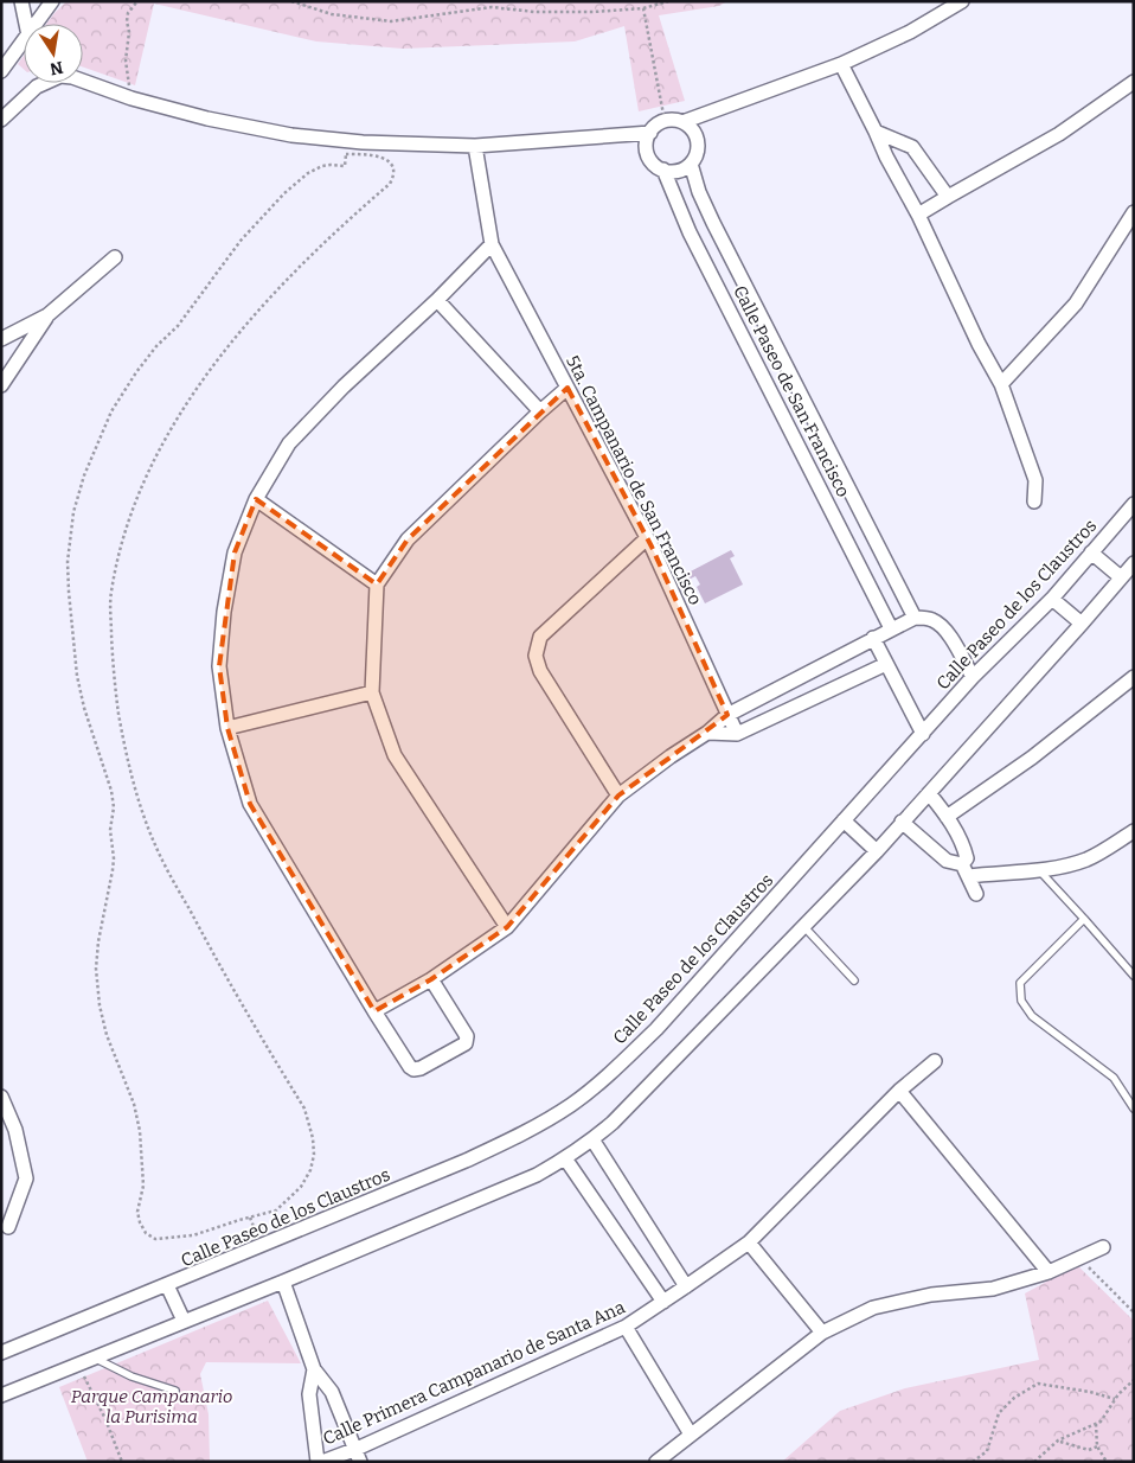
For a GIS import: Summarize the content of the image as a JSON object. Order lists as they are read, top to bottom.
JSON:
{
  "streets": {
    "street": [
      "Calle Paseo de San Francisco",
      "5ta. Campanario de San Francisco",
      "Calle Paseo de los Claustros",
      "Calle Primera Campanario de Santa Ana"
    ]
  },
  "parks": ["Parque Campanario la Purisima"],
  "north": "bottom"
}
